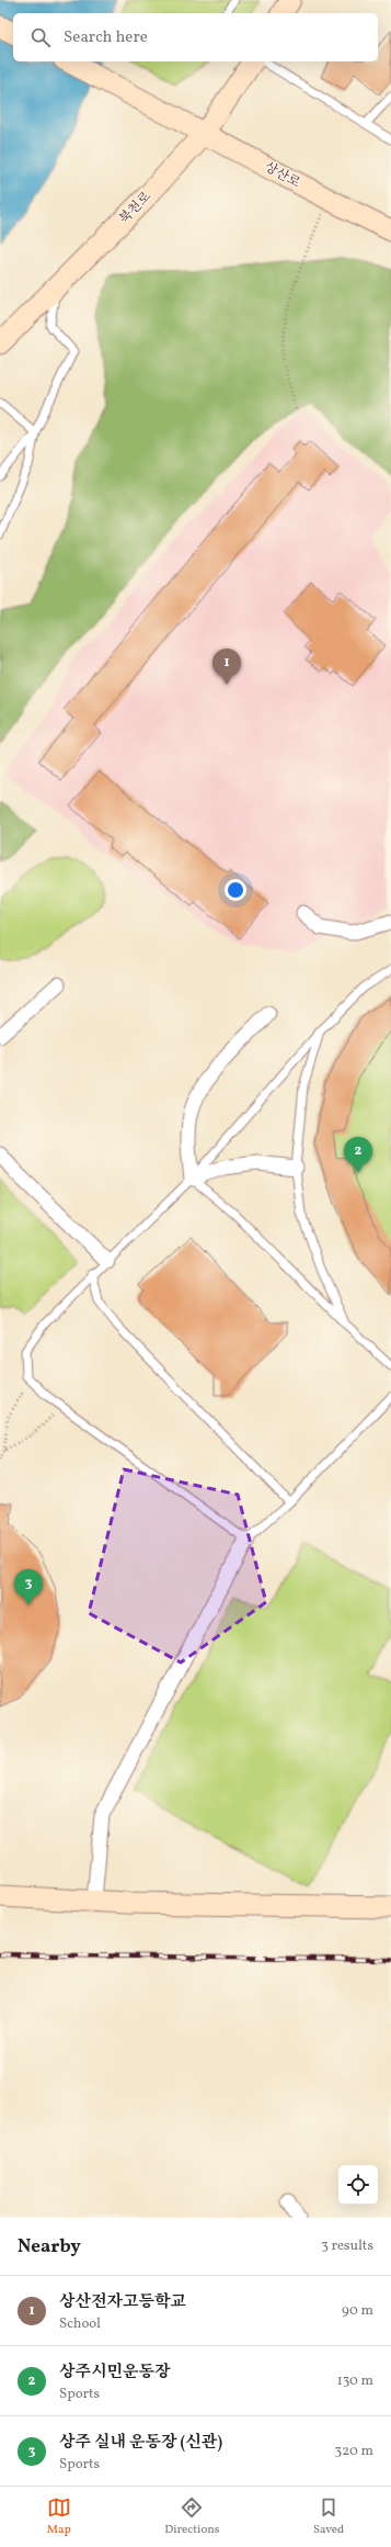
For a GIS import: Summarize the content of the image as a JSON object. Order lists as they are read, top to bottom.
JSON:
{
  "streets": {
    "street": ["상산로", "북천로"]
  },
  "crossings": [
    ["상산로", "북천로"]
  ],
  "page": {
    "search": "Search here",
    "pins": ["1", "2", "3"],
    "heading": ["Nearby", "3 results"],
    "list": [
      {
        "mark": "1",
        "name": "상산전자고등학교",
        "note": "School",
        "value": "90 m"
      },
      {
        "mark": "2",
        "name": "상주시민운동장",
        "note": "Sports",
        "value": "130 m"
      },
      {
        "mark": "3",
        "name": "상주 실내 운동장 (신관)",
        "note": "Sports",
        "value": "320 m"
      }
    ],
    "nav": ["Map", "Directions", "Saved"]
  }
}
